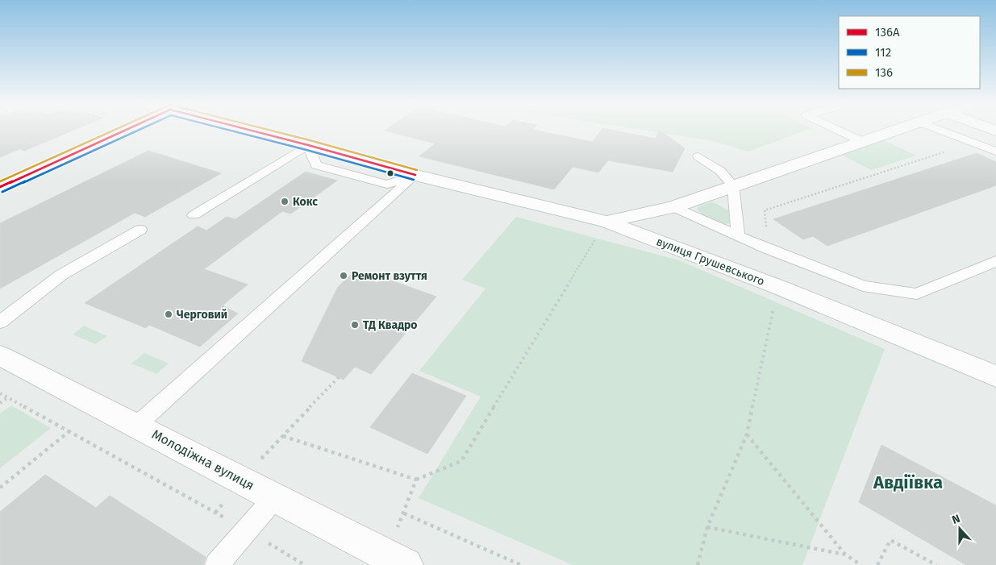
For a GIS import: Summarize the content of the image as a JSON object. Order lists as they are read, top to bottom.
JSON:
{
  "streets": {
    "main road": ["вулиця Грушевського", "Молодіжна вулиця"]
  },
  "districts": ["Авдіївка"],
  "places": [
    "Кокс",
    "Ремонт взуття",
    "Черговий",
    "ТД Квадро"
  ],
  "lines": ["transit line 136А", "transit line 112", "transit line 136"],
  "legend": ["136А", "112", "136"],
  "north": "top"
}
